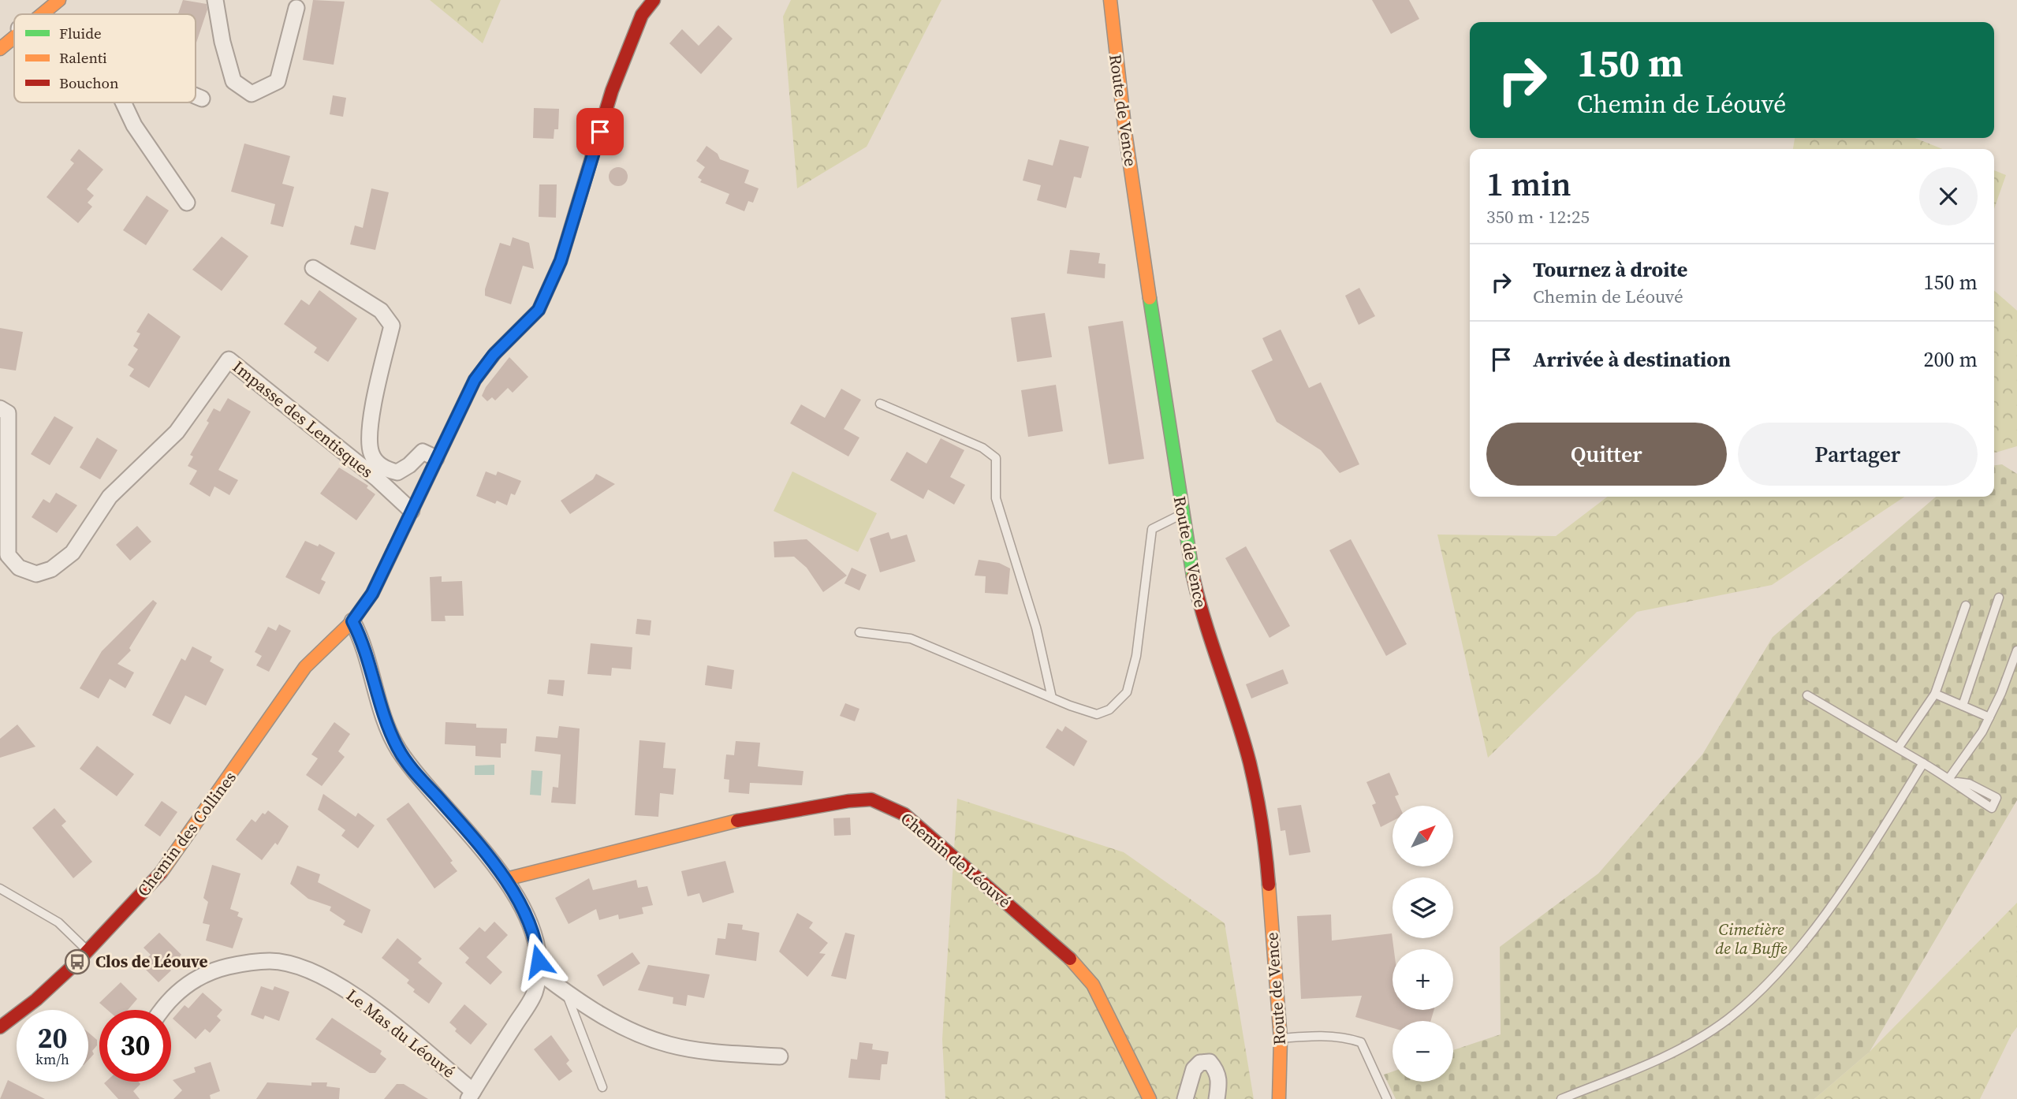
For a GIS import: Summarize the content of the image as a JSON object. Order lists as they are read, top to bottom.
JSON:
{
  "streets": {
    "street": [
      "Route de Vence",
      "Impasse des Lentisques",
      "Chemin des Collines",
      "Chemin de Léouvé",
      "Le Mas du Léouvé"
    ]
  },
  "parks": ["Cimetière de la Buffe"],
  "places": {
    "bus stop": ["Clos de Léouve"]
  },
  "legend": ["Fluide", "Ralenti", "Bouchon"],
  "north": "top right",
  "page": {
    "turn": ["150 m", "Chemin de Léouvé"],
    "heading": ["1 min", "350 m · 12:25"],
    "list": [
      {
        "name": "Tournez à droite",
        "note": "Chemin de Léouvé",
        "value": "150 m"
      },
      {
        "name": "Arrivée à destination",
        "value": "200 m"
      }
    ],
    "buttons": ["Quitter", "Partager"],
    "map_buttons": ["+", "−"],
    "speed": "20 km/h",
    "limit": "30"
  }
}
